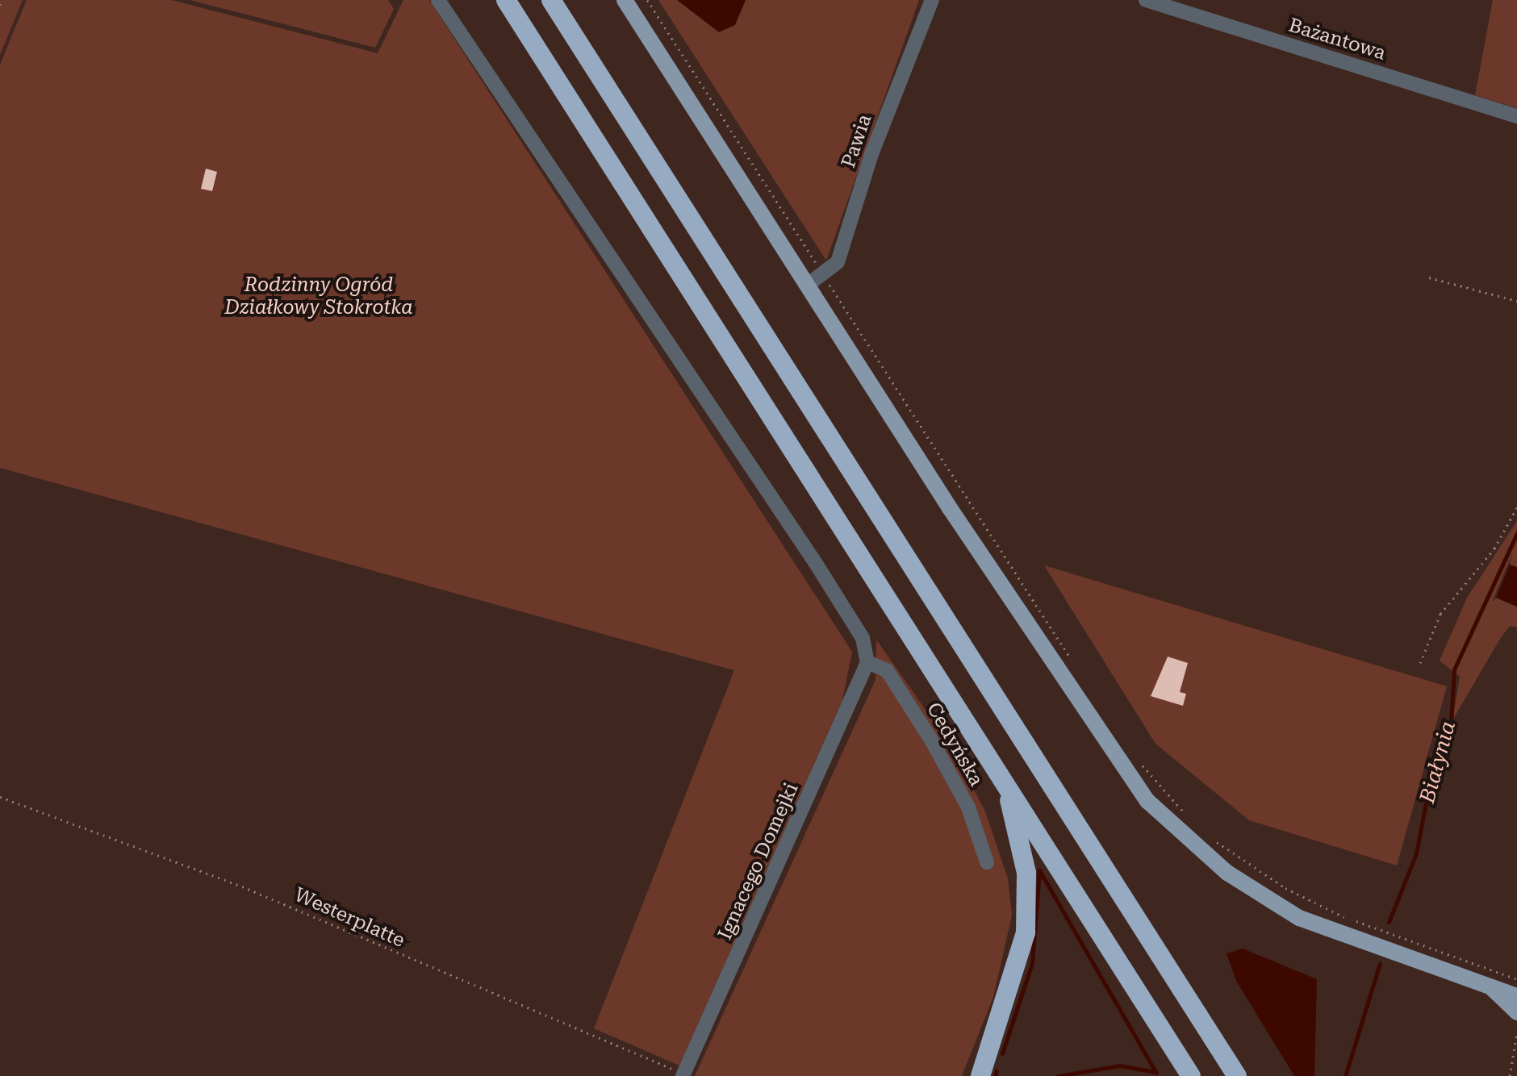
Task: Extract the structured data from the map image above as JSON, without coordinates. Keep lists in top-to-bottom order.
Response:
{
  "streets": {
    "street": [
      "Bażantowa",
      "Pawia",
      "Cedyńska",
      "Ignacego Domejki"
    ],
    "path": ["Westerplatte"]
  },
  "crossings": [
    ["Cedyńska", "Ignacego Domejki"],
    ["Ignacego Domejki", "Westerplatte"]
  ],
  "water": ["Białynia"],
  "parks": ["Rodzinny Ogród Działkowy Stokrotka"]
}
